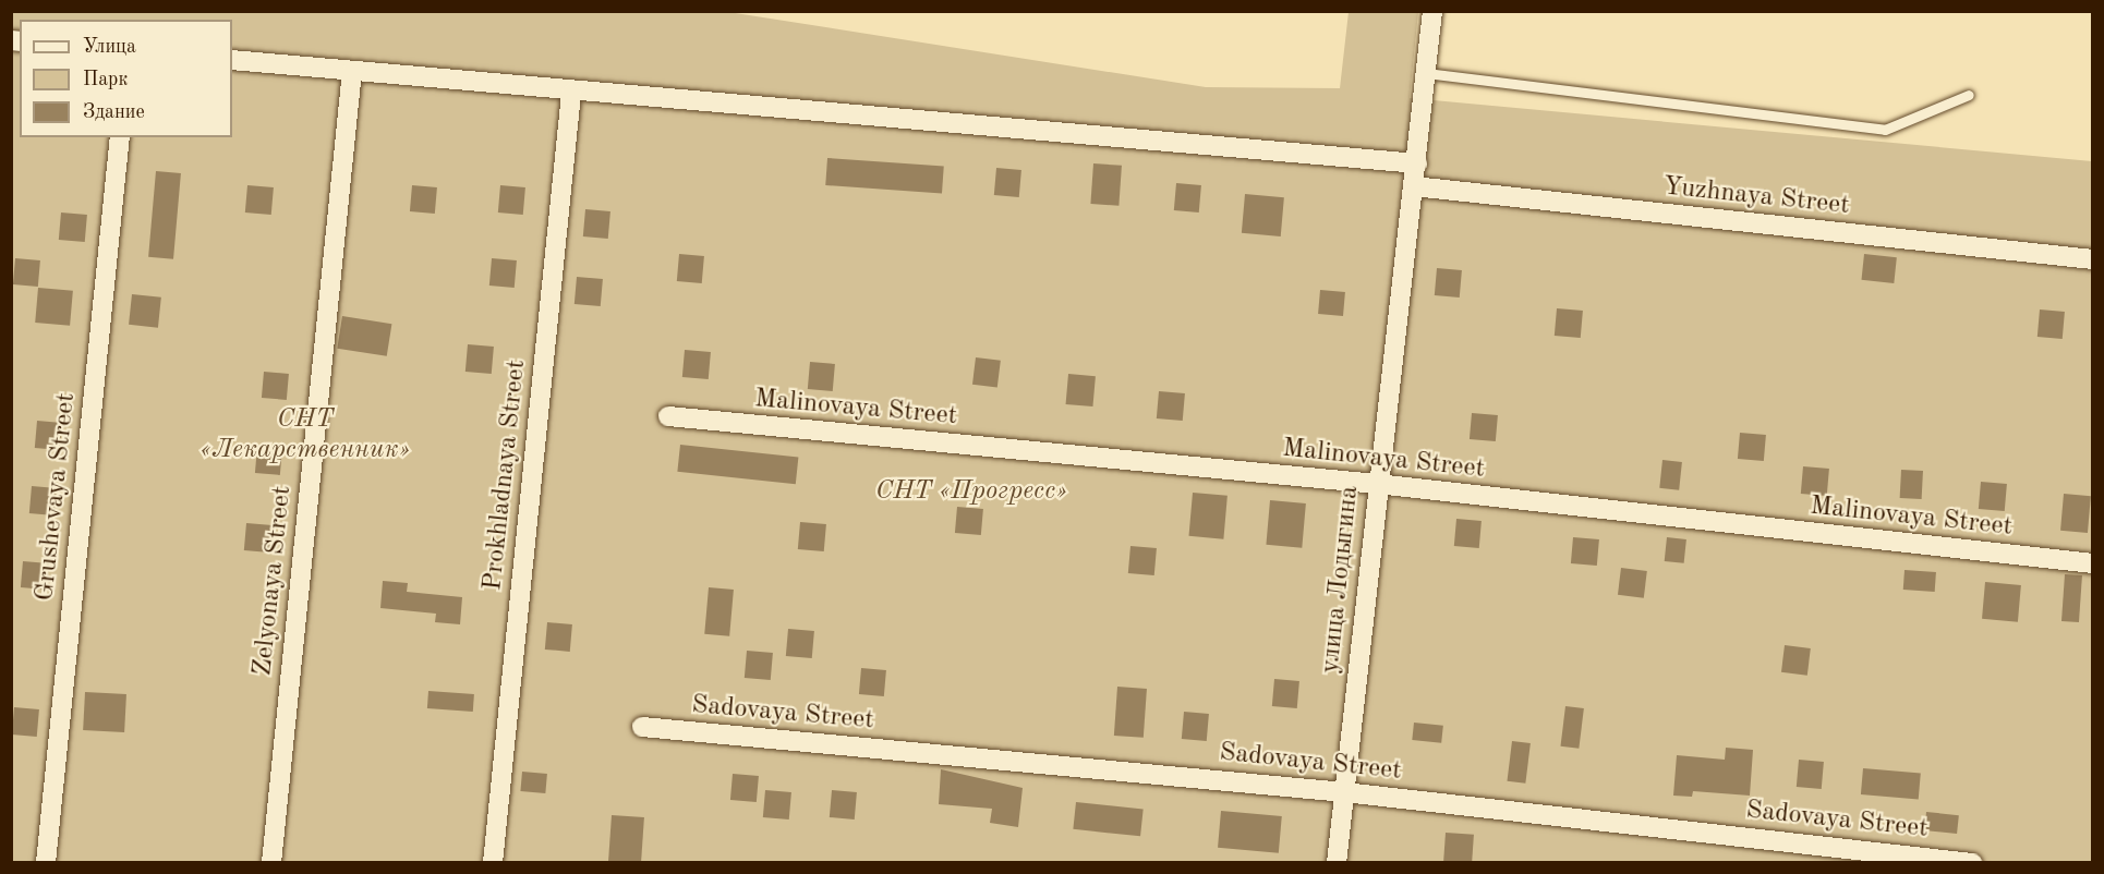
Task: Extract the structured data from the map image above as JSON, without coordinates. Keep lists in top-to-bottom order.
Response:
{
  "streets": {
    "street": [
      "Yuzhnaya Street",
      "Malinovaya Street",
      "Prokhladnaya Street",
      "Grushevaya Street",
      "улица Лодыгина",
      "Zelyonaya Street",
      "Sadovaya Street"
    ]
  },
  "crossings": [
    ["Yuzhnaya Street", "улица Лодыгина"],
    ["Malinovaya Street", "улица Лодыгина"],
    ["улица Лодыгина", "Sadovaya Street"]
  ],
  "parks": ["СНТ «Лекарственник»", "СНТ «Прогресс»"],
  "legend": ["Улица", "Парк", "Здание"]
}
